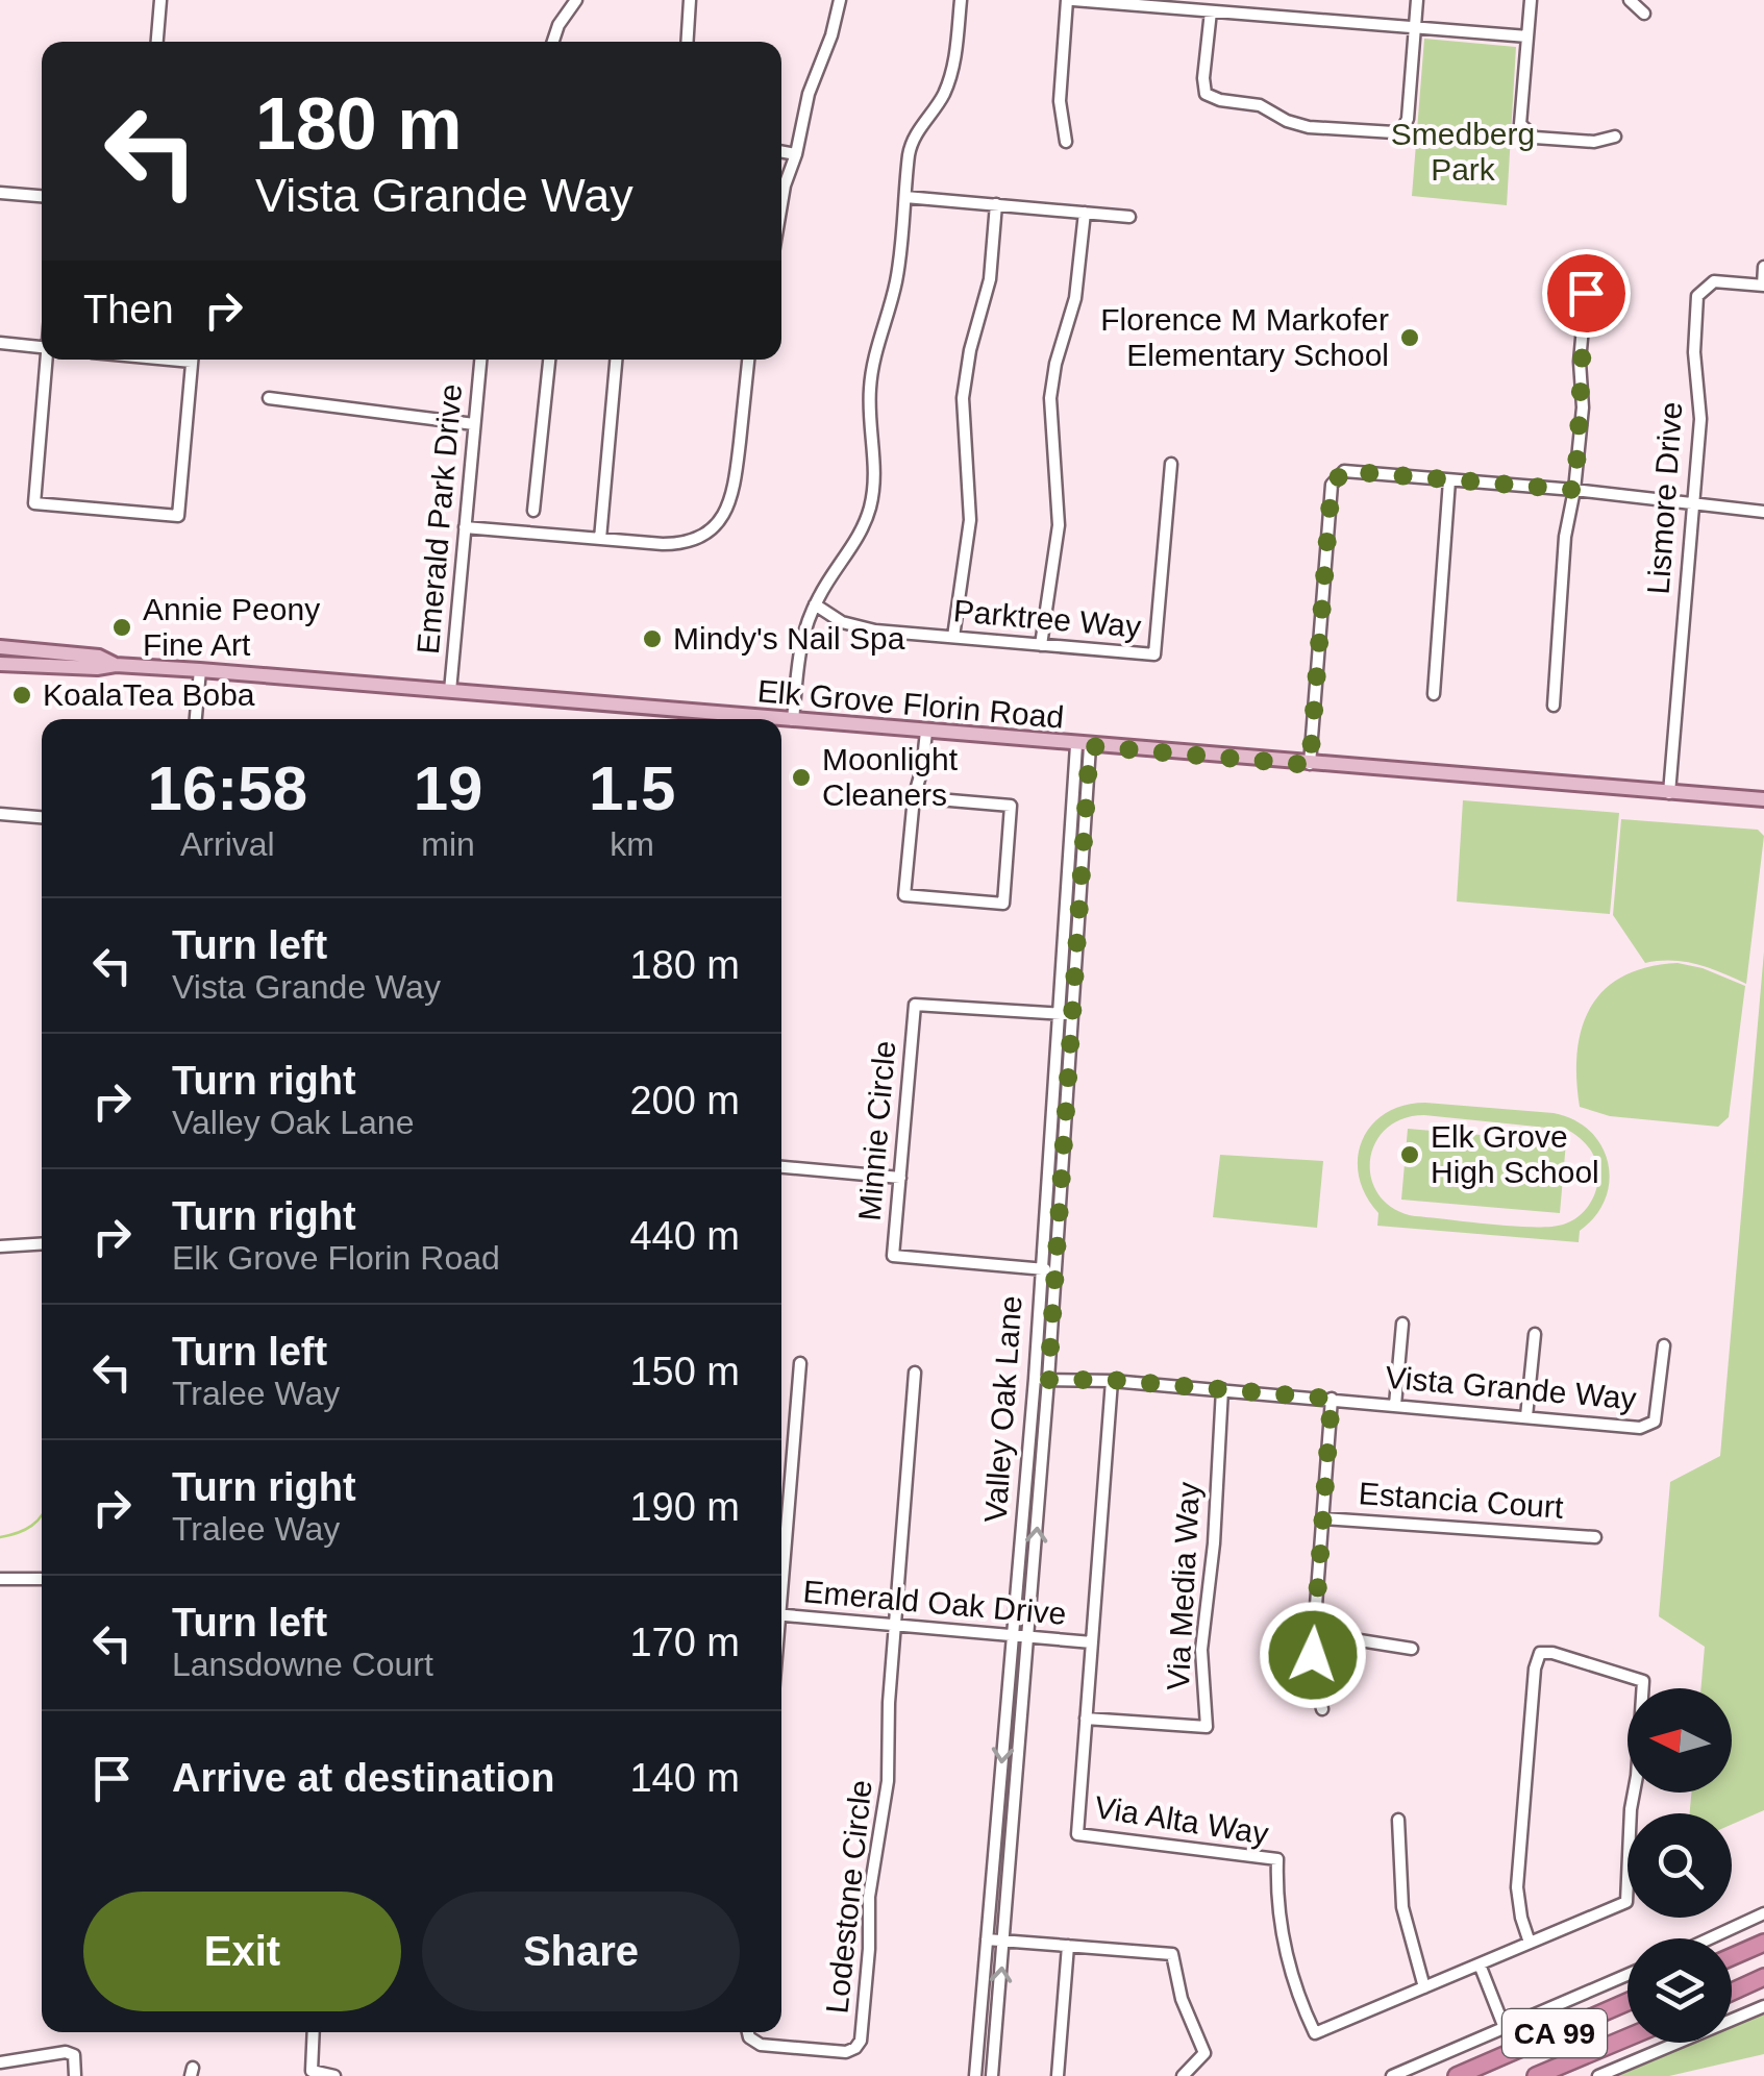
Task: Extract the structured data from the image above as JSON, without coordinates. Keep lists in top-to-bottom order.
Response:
{
  "streets": {
    "highway": ["CA 99"],
    "main road": ["Elk Grove Florin Road"],
    "street": [
      "Lismore Drive",
      "Emerald Park Drive",
      "Parktree Way",
      "Minnie Circle",
      "Vista Grande Way",
      "Valley Oak Lane",
      "Estancia Court",
      "Via Media Way",
      "Emerald Oak Drive",
      "Via Alta Way",
      "Lodestone Circle"
    ]
  },
  "crossings": [
    ["Lismore Drive", "Elk Grove Florin Road"],
    ["Emerald Park Drive", "Elk Grove Florin Road"],
    ["Elk Grove Florin Road", "Valley Oak Lane"],
    ["Minnie Circle", "Valley Oak Lane"],
    ["Vista Grande Way", "Valley Oak Lane"],
    ["Vista Grande Way", "Via Media Way"],
    ["Vista Grande Way", "Via Alta Way"],
    ["Valley Oak Lane", "Emerald Oak Drive"],
    ["Via Media Way", "Via Alta Way"],
    ["Emerald Oak Drive", "Via Alta Way"],
    ["Emerald Oak Drive", "Lodestone Circle"]
  ],
  "parks": ["Smedberg Park"],
  "places": [
    "Florence M Markofer Elementary School",
    "Annie Peony Fine Art",
    "Mindy's Nail Spa",
    "KoalaTea Boba",
    "Moonlight Cleaners",
    "Elk Grove High School"
  ],
  "north": "left",
  "page": {
    "turn": ["180 m", "Vista Grande Way"],
    "then": "Then",
    "eta": [
      "16:58",
      "Arrival",
      "19",
      "min",
      "1.5",
      "km"
    ],
    "list": [
      {
        "name": "Turn left",
        "note": "Vista Grande Way",
        "value": "180 m"
      },
      {
        "name": "Turn right",
        "note": "Valley Oak Lane",
        "value": "200 m"
      },
      {
        "name": "Turn right",
        "note": "Elk Grove Florin Road",
        "value": "440 m"
      },
      {
        "name": "Turn left",
        "note": "Tralee Way",
        "value": "150 m"
      },
      {
        "name": "Turn right",
        "note": "Tralee Way",
        "value": "190 m"
      },
      {
        "name": "Turn left",
        "note": "Lansdowne Court",
        "value": "170 m"
      },
      {
        "name": "Arrive at destination",
        "value": "140 m"
      }
    ],
    "buttons": ["Exit", "Share"]
  }
}
